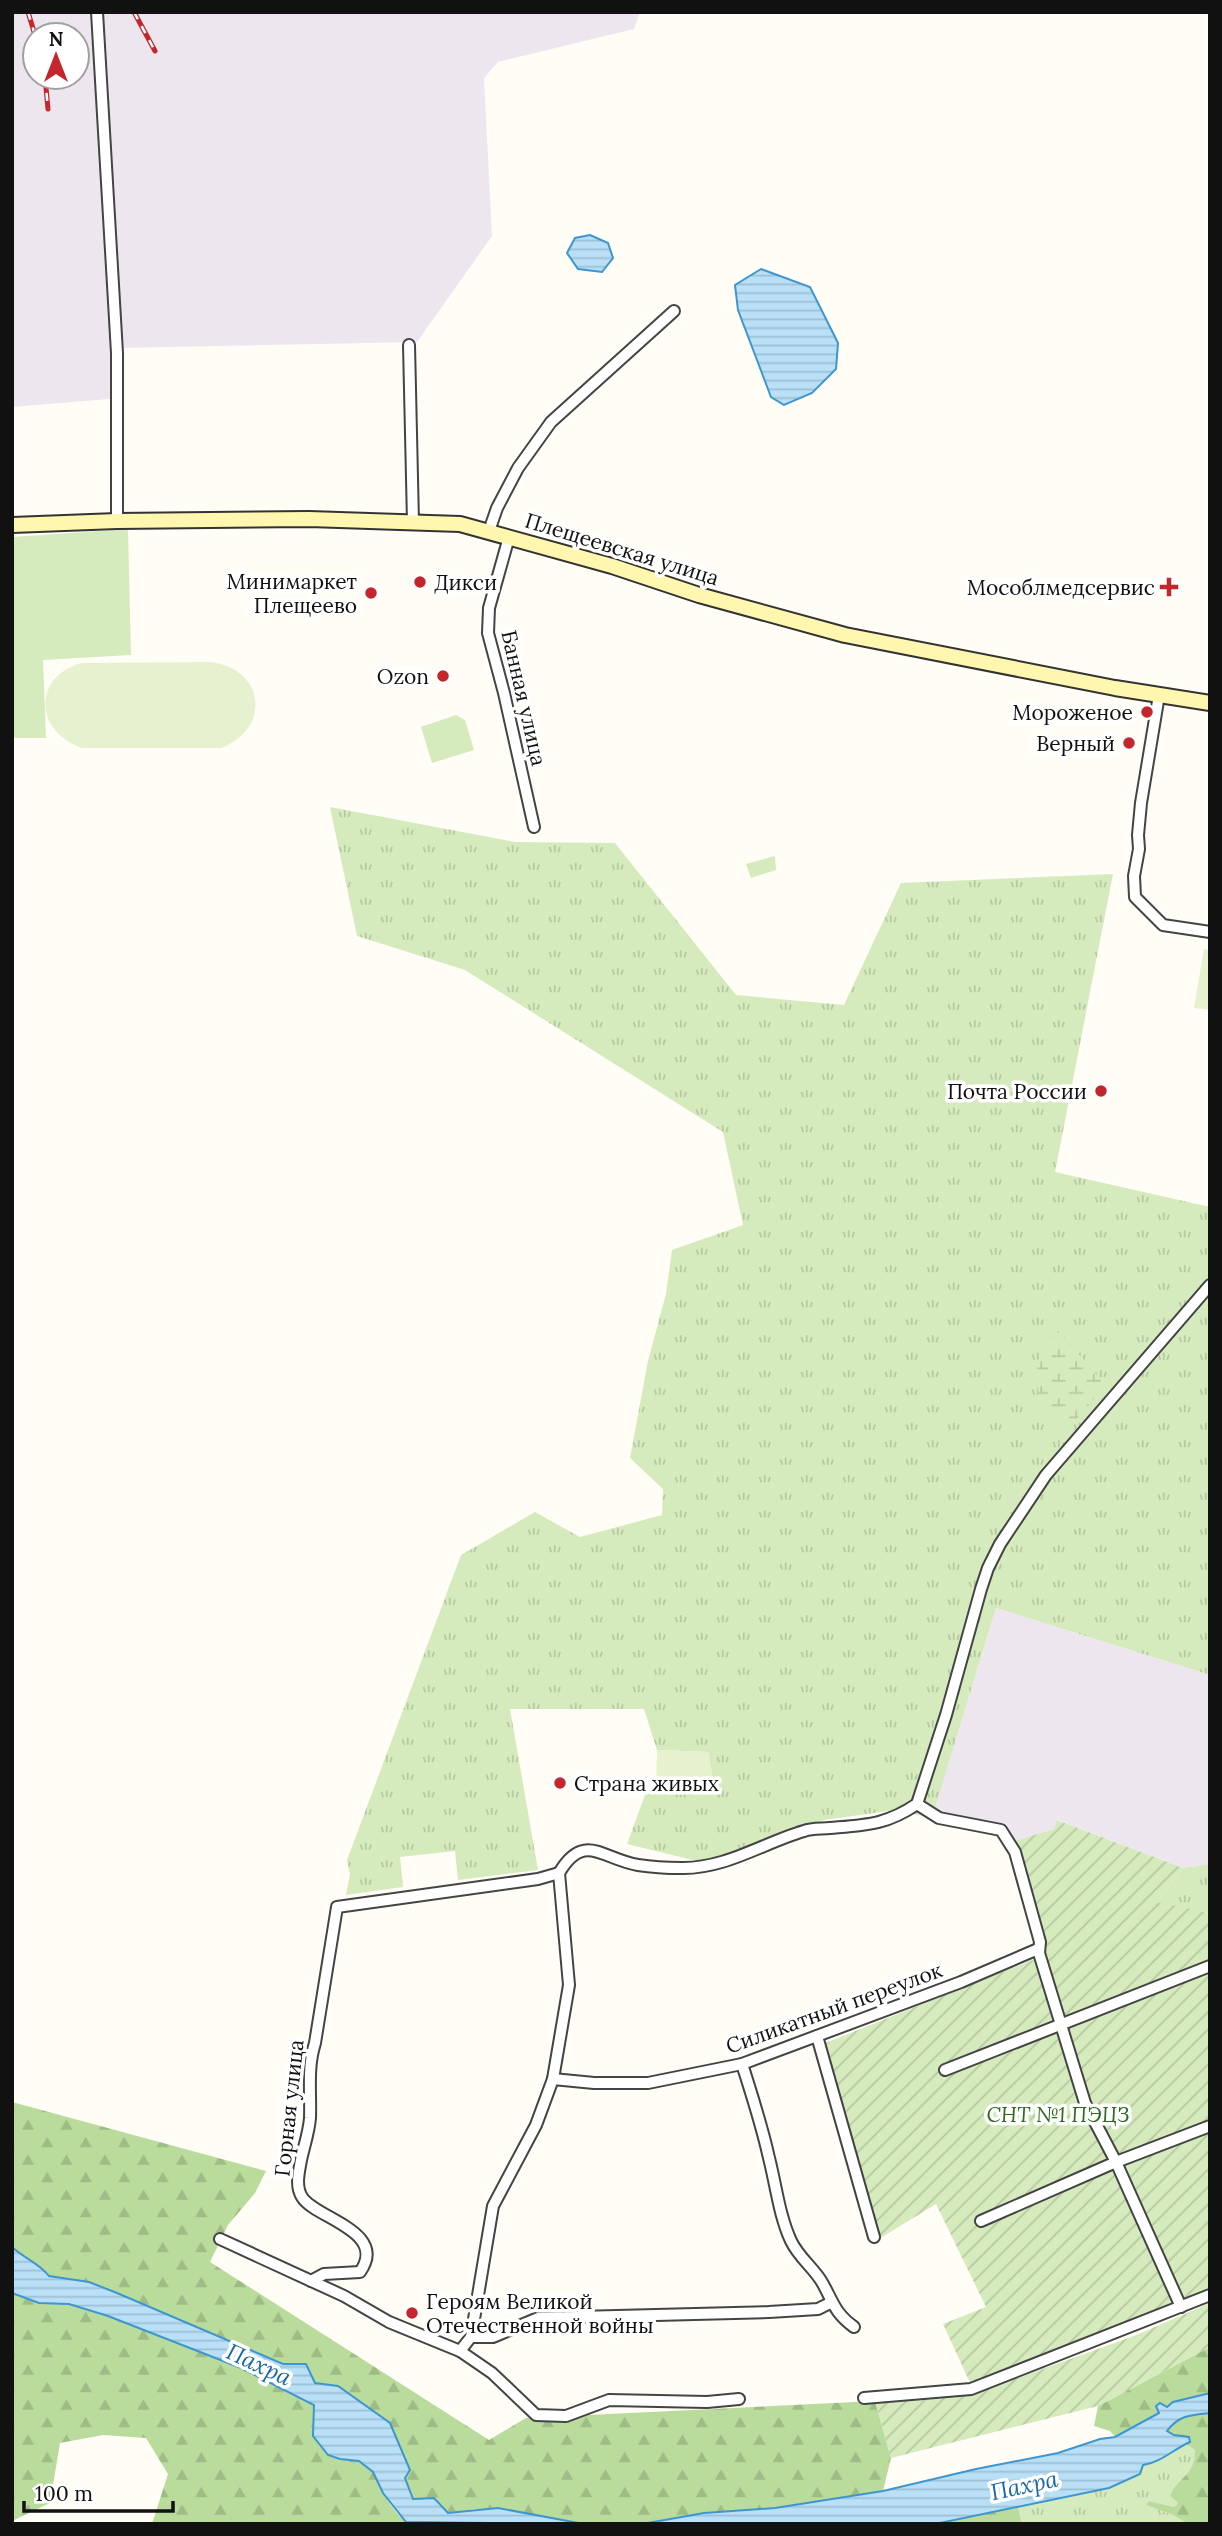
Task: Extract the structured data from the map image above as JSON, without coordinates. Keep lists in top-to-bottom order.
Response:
{
  "streets": {
    "street": [
      "Плещеевская улица",
      "Банная улица",
      "Силикатный переулок",
      "Горная улица"
    ]
  },
  "crossings": [
    ["Плещеевская улица", "Банная улица"]
  ],
  "water": ["Пахра"],
  "parks": ["СНТ №1 ПЭЦЗ"],
  "places": {
    "other": [
      "Дикси",
      "Минимаркет Плещеево",
      "Ozon",
      "Мороженое",
      "Верный",
      "Почта России",
      "Страна живых",
      "Героям Великой Отечественной войны"
    ],
    "health": ["Мособлмедсервис"]
  },
  "scale_bar": "100 m",
  "north": "top"
}
